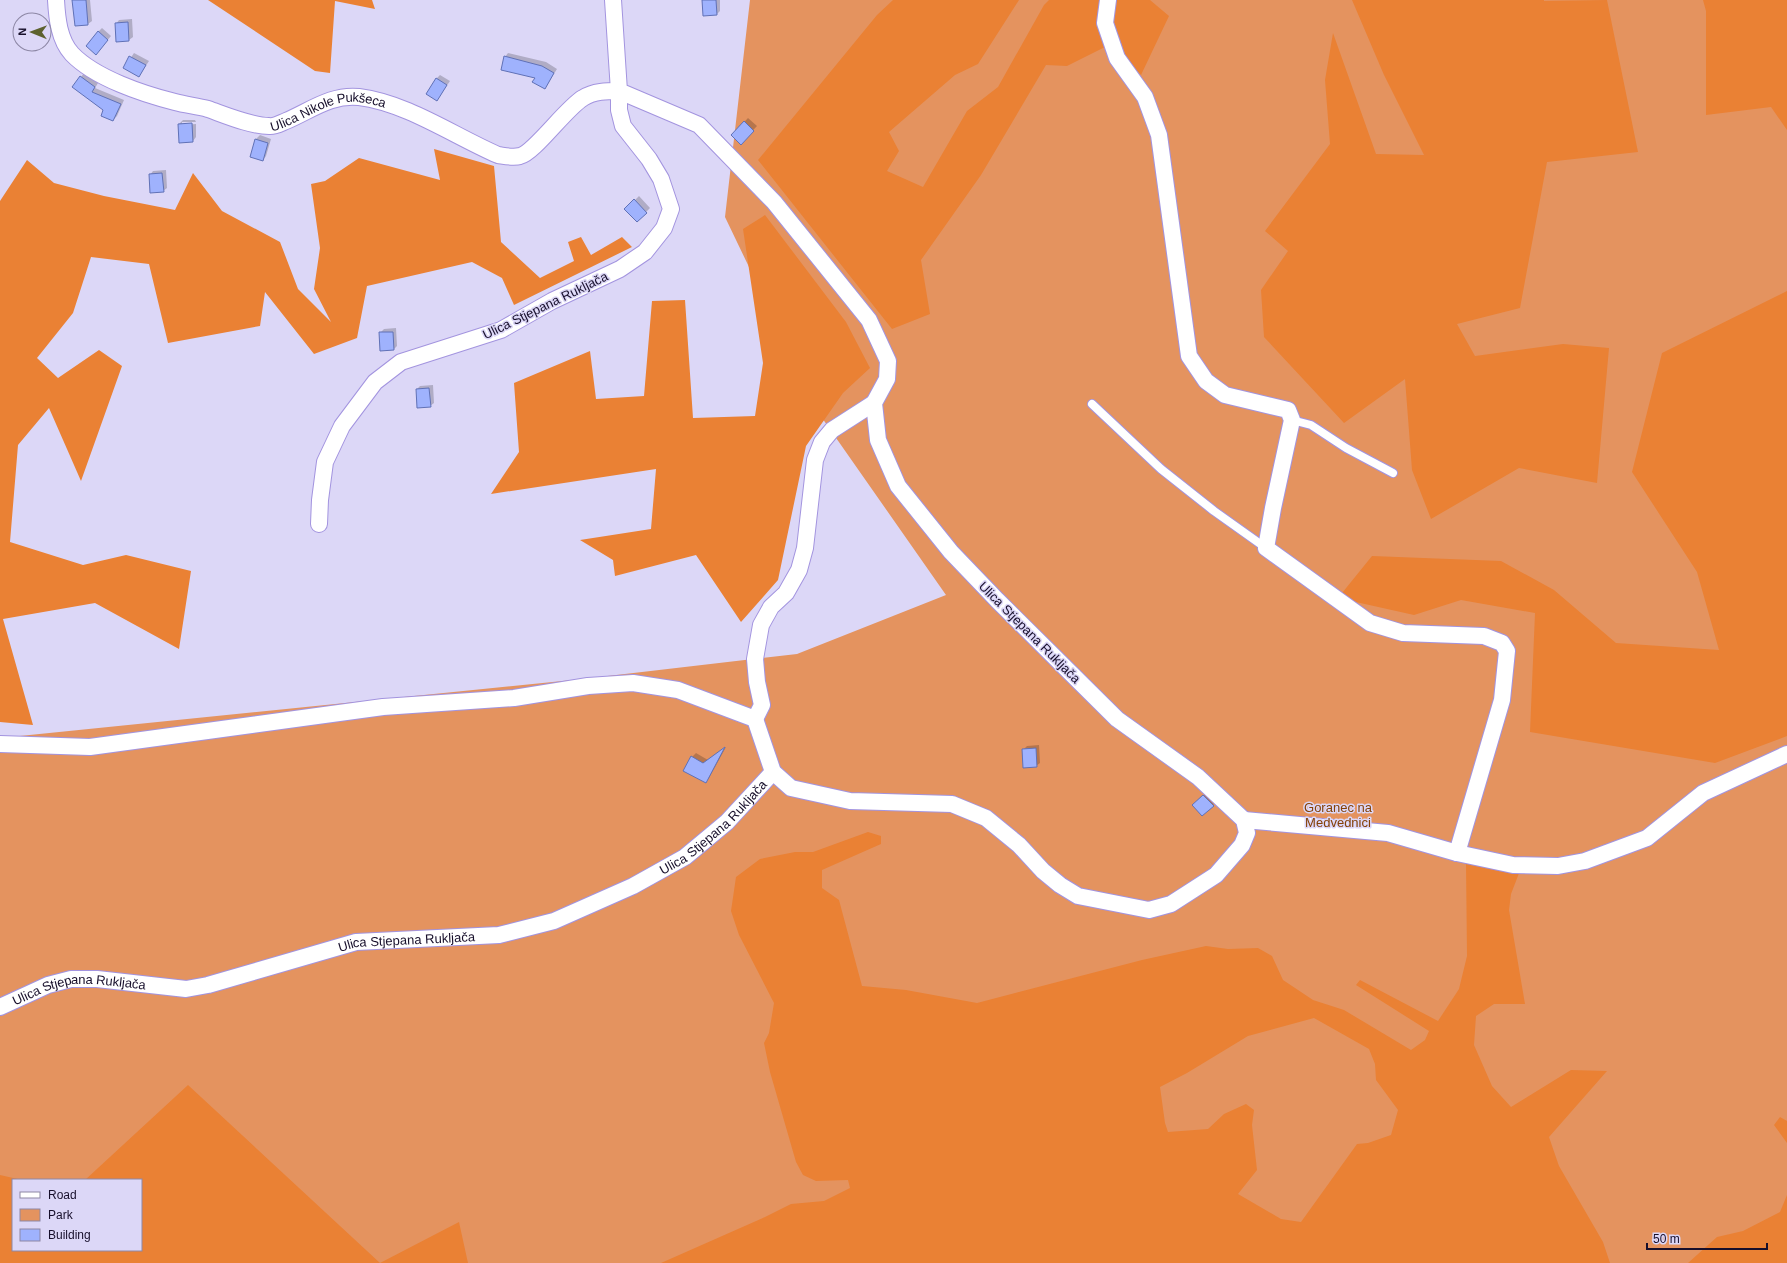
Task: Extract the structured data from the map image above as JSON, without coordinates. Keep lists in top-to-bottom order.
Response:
{
  "streets": {
    "street": ["Ulica Nikole Pukšeca", "Ulica Stjepana Rukljača"]
  },
  "crossings": [
    ["Ulica Nikole Pukšeca", "Ulica Stjepana Rukljača"]
  ],
  "parks": ["Goranec na Medvednici"],
  "legend": ["Road", "Park", "Building"],
  "scale_bar": "50 m",
  "north": "left"
}
